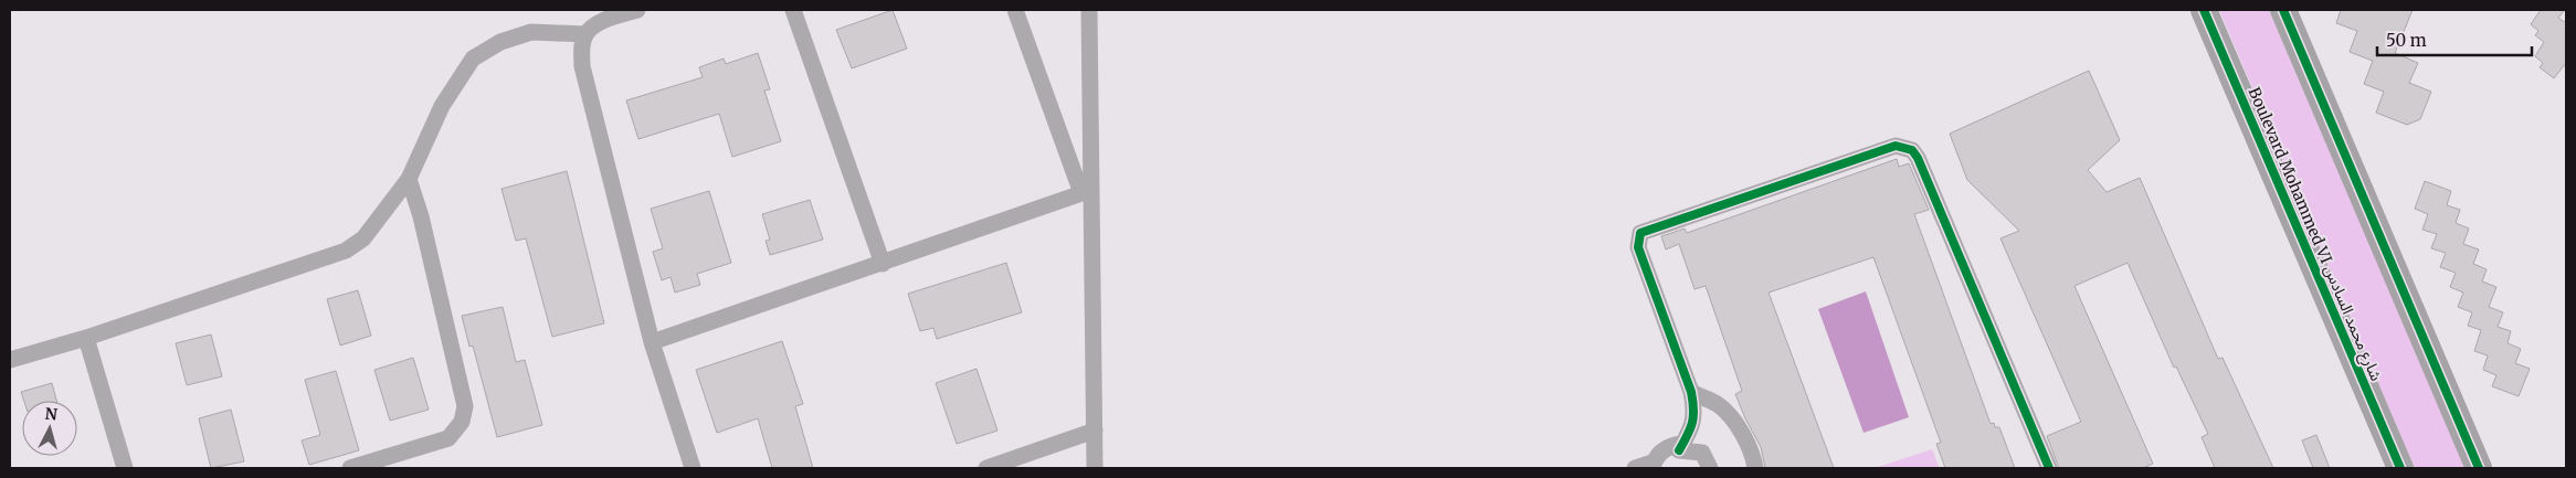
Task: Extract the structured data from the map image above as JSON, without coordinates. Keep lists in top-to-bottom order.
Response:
{
  "streets": {
    "main road": ["Boulevard Mohammed VI شارع محمد السادس"]
  },
  "scale_bar": "50 m",
  "north": "top"
}
